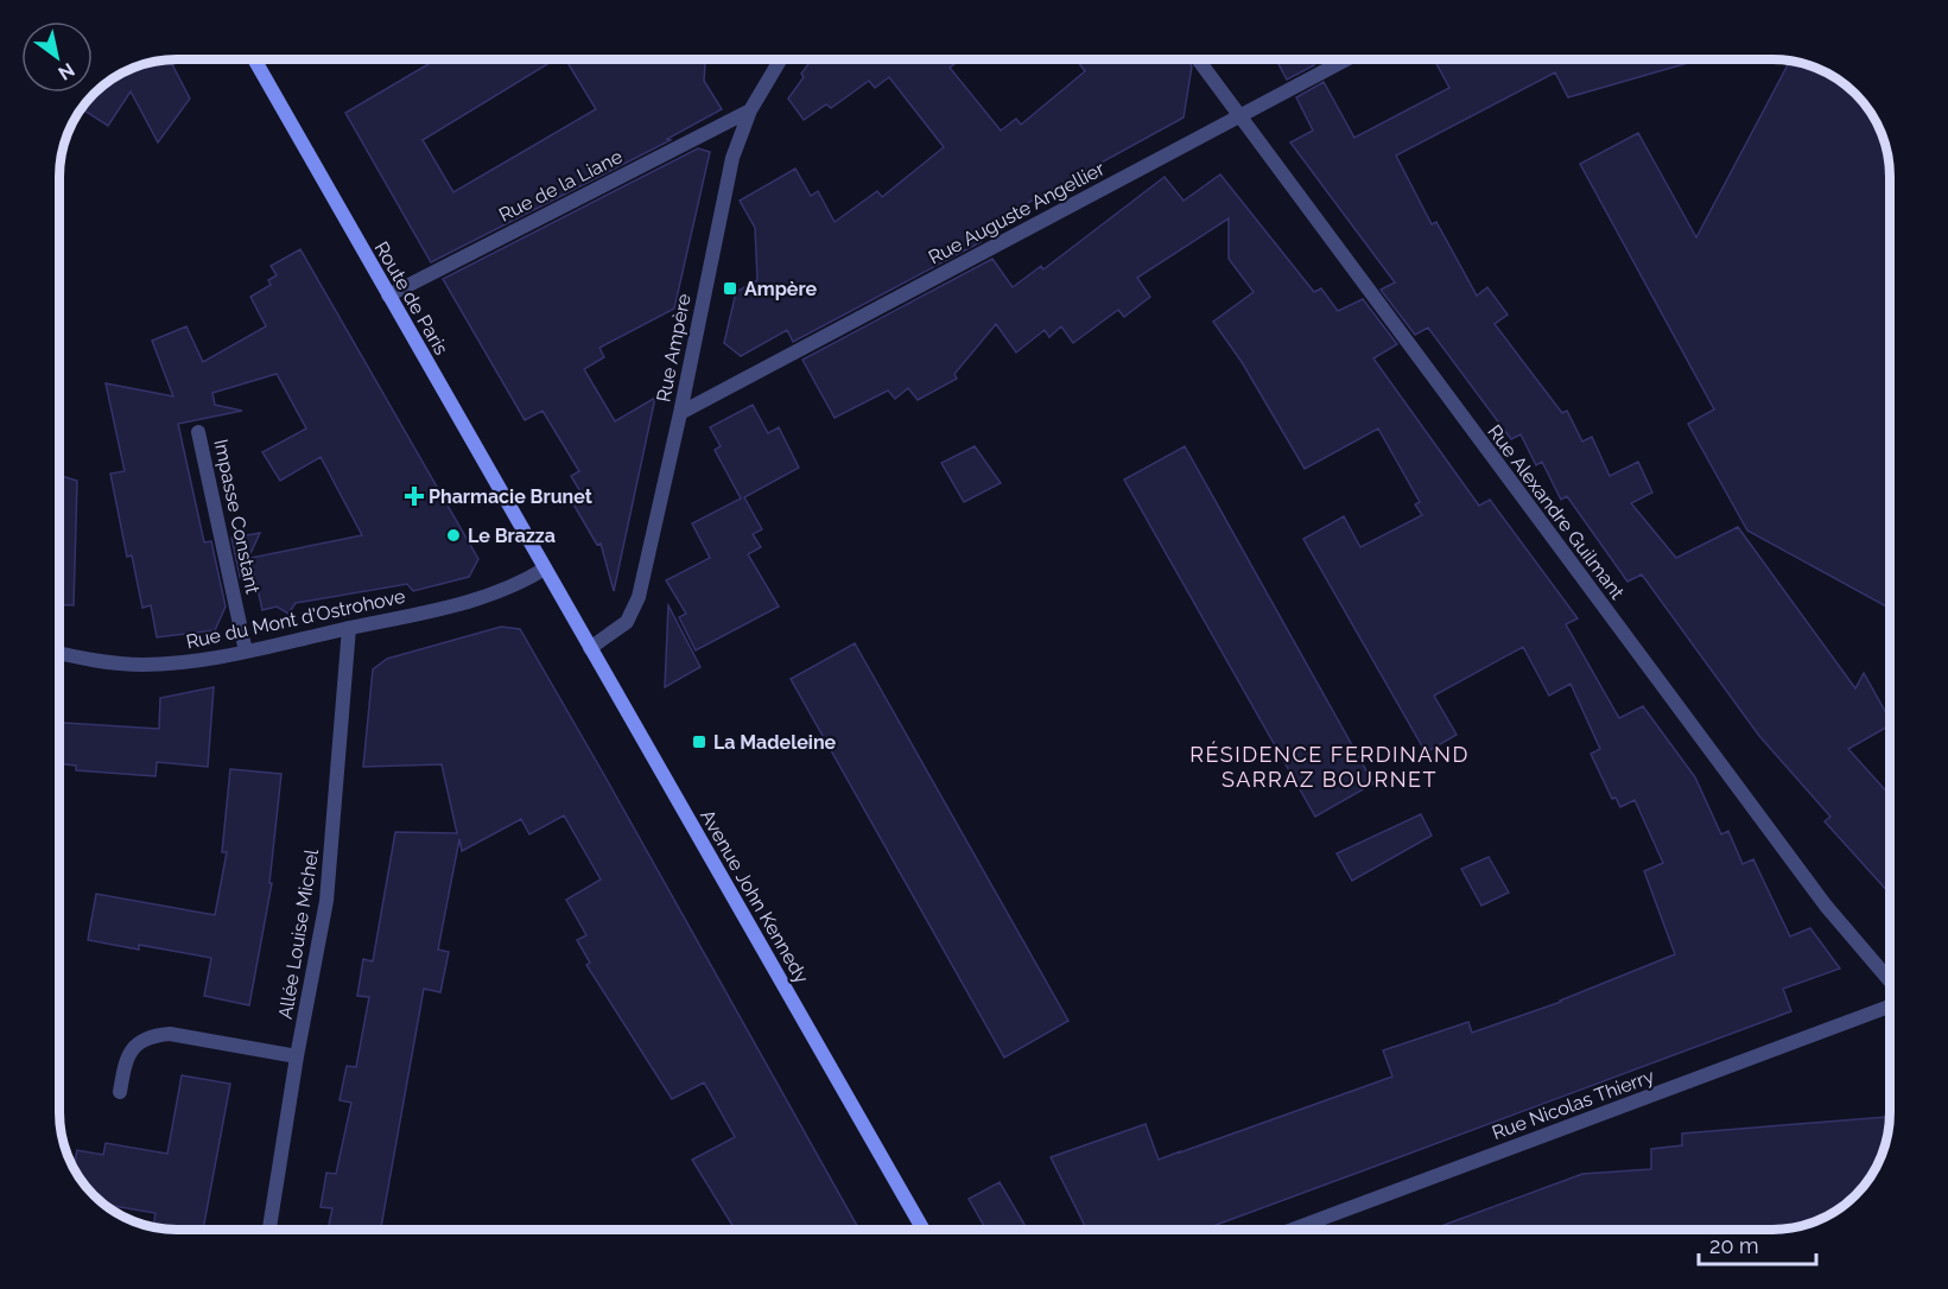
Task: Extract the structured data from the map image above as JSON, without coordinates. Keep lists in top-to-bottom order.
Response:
{
  "streets": {
    "main road": ["Route de Paris", "Avenue John Kennedy"],
    "street": [
      "Rue de la Liane",
      "Rue Auguste Angellier",
      "Rue Ampère",
      "Rue Alexandre Guilmant",
      "Impasse Constant",
      "Rue du Mont d'Ostrohove",
      "Allée Louise Michel",
      "Rue Nicolas Thierry"
    ]
  },
  "crossings": [
    ["Rue de la Liane", "Route de Paris"],
    ["Rue de la Liane", "Rue Ampère"],
    ["Rue Auguste Angellier", "Rue Ampère"],
    ["Rue Auguste Angellier", "Rue Alexandre Guilmant"],
    ["Route de Paris", "Rue du Mont d'Ostrohove"],
    ["Route de Paris", "Avenue John Kennedy"],
    ["Rue Ampère", "Avenue John Kennedy"],
    ["Impasse Constant", "Rue du Mont d'Ostrohove"],
    ["Rue du Mont d'Ostrohove", "Avenue John Kennedy"],
    ["Rue du Mont d'Ostrohove", "Allée Louise Michel"]
  ],
  "districts": ["RÉSIDENCE FERDINAND SARRAZ BOURNET"],
  "places": {
    "transit": ["Ampère", "La Madeleine"],
    "health": ["Pharmacie Brunet"],
    "other": ["Le Brazza"]
  },
  "scale_bar": "20 m",
  "north": "bottom right"
}
